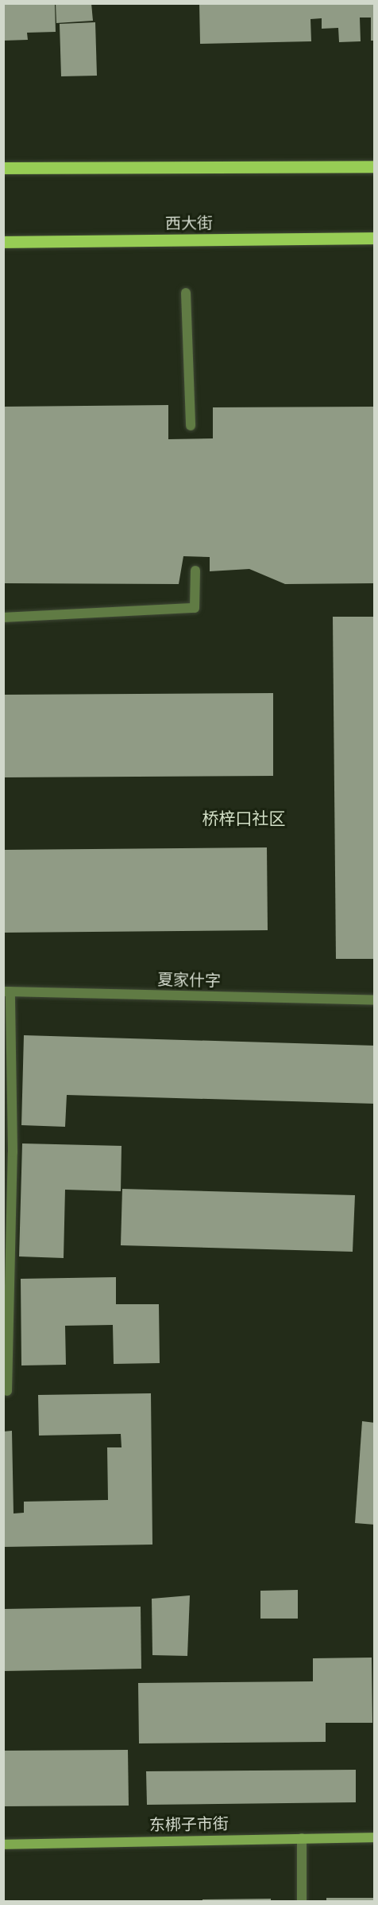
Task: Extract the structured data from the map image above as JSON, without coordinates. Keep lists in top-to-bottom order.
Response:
{
  "streets": {
    "main road": ["西大街"],
    "street": ["夏家什字", "东梆子市街"]
  },
  "districts": ["桥梓口社区"]
}
